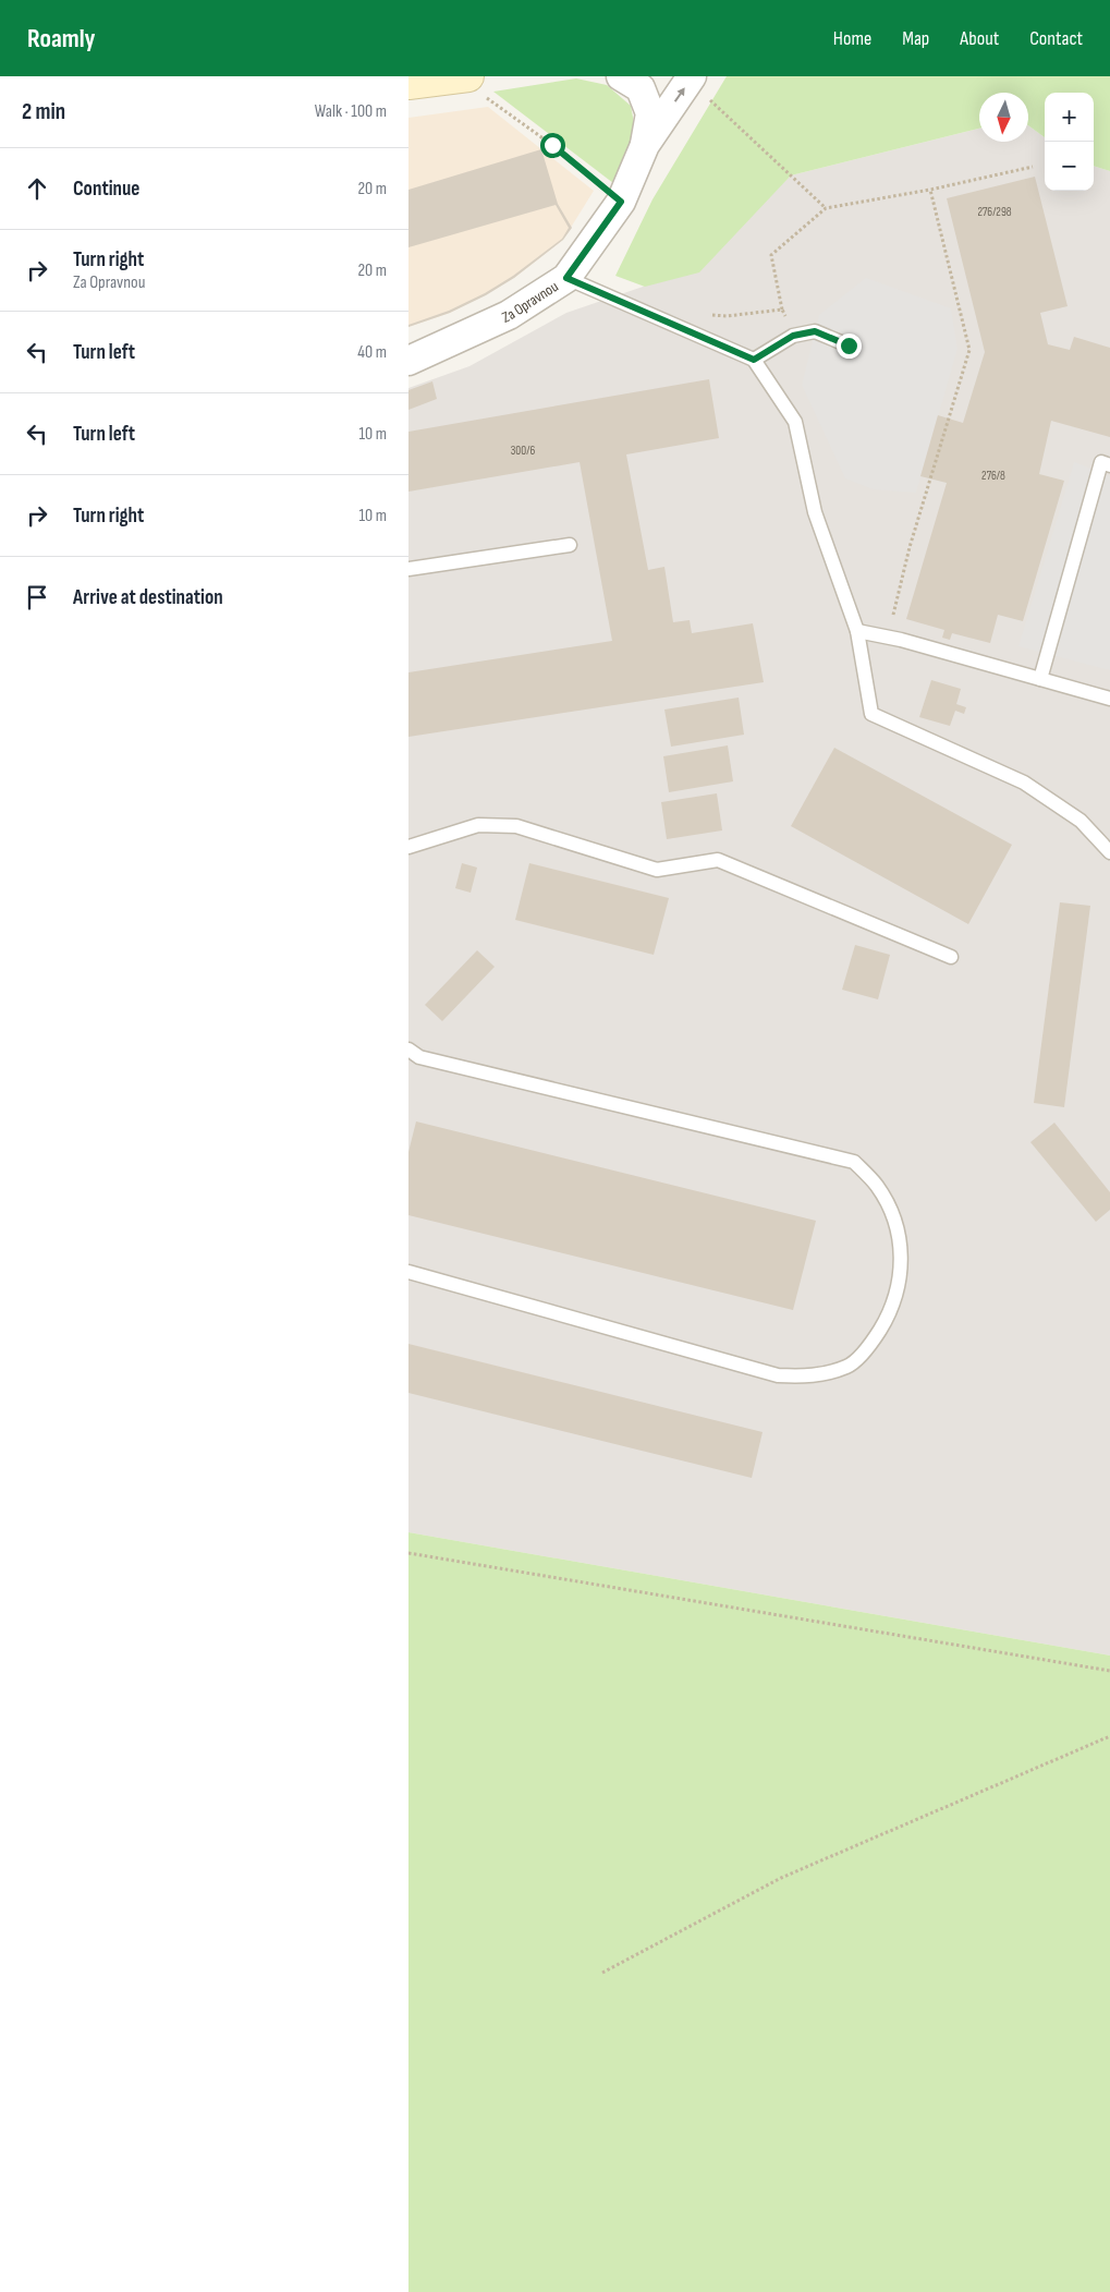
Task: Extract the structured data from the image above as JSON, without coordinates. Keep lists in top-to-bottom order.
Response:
{
  "streets": {
    "street": ["Za Opravnou"]
  },
  "house_numbers": ["276/298", "300/6", "276/8"],
  "north": "bottom",
  "page": {
    "header": "Roamly",
    "nav": [
      "Home",
      "Map",
      "About",
      "Contact"
    ],
    "heading": ["2 min", "Walk · 100 m"],
    "map_buttons": ["+", "−"],
    "list": [
      ["Continue", "20 m"],
      ["Turn right", "Za Opravnou", "20 m"],
      ["Turn left", "40 m"],
      ["Turn left", "10 m"],
      ["Turn right", "10 m"],
      "Arrive at destination"
    ]
  }
}
